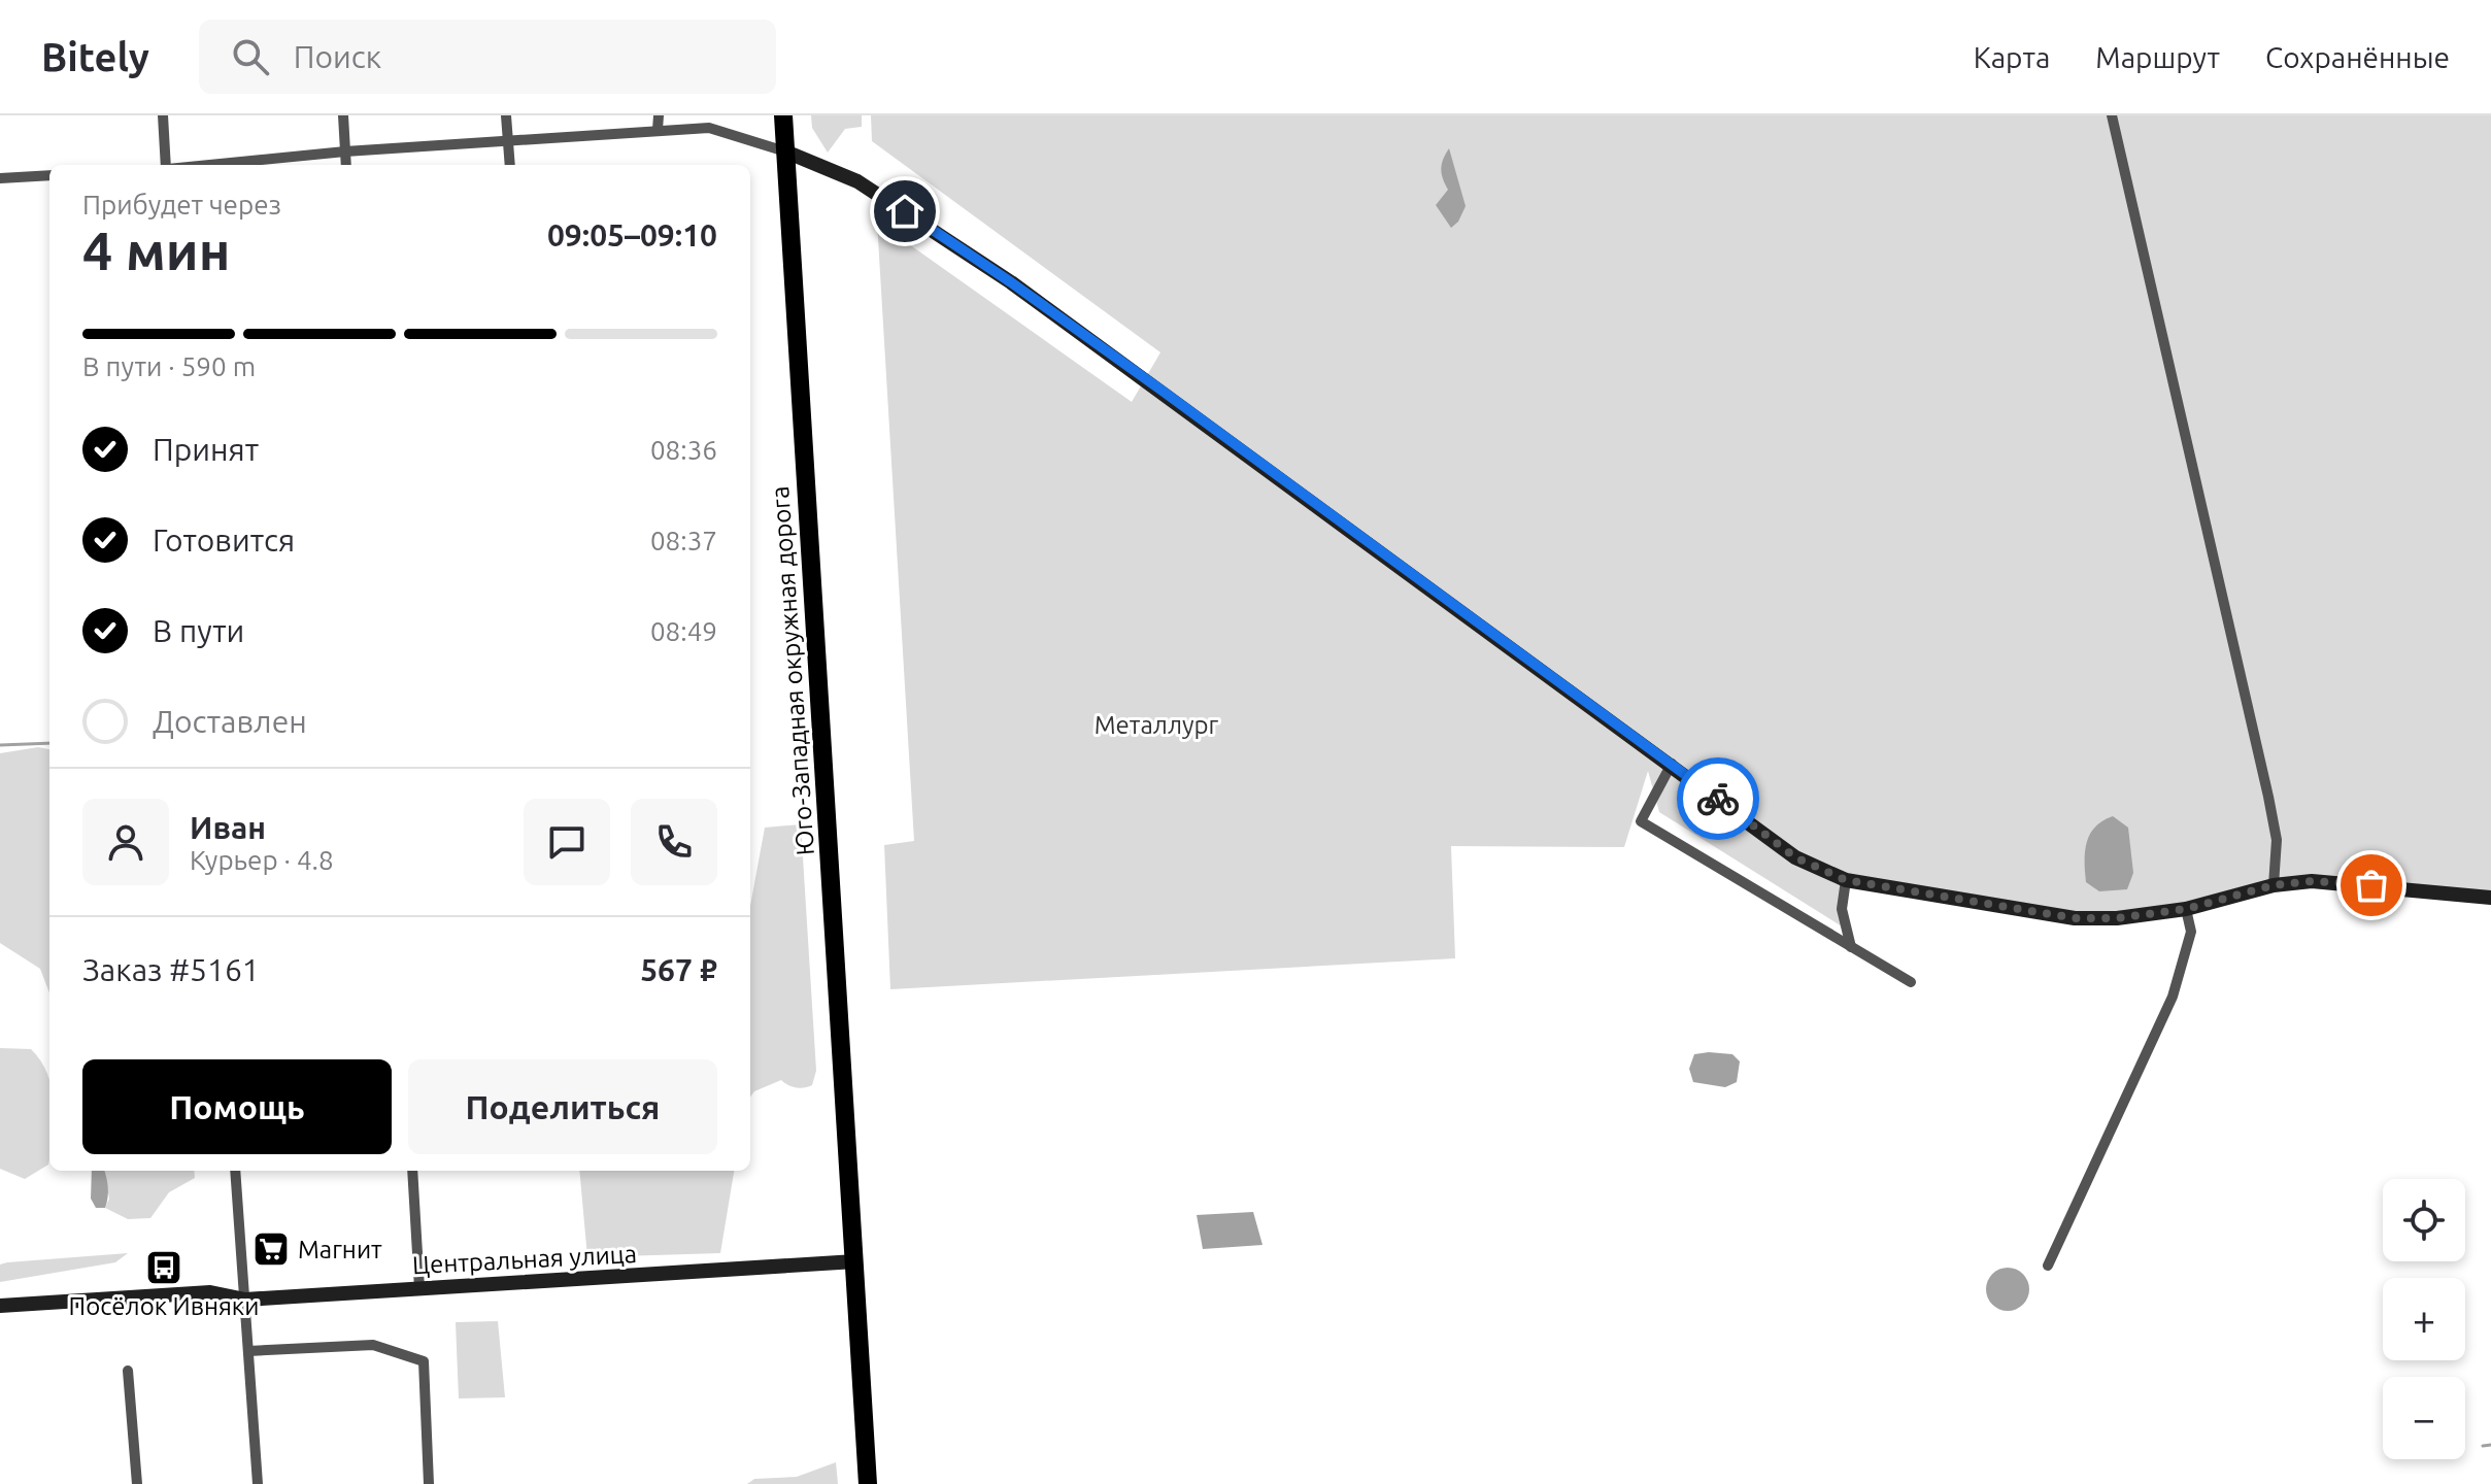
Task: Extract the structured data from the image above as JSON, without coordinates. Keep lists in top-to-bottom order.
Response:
{
  "streets": {
    "highway": ["Юго-Западная окружная дорога"],
    "street": ["Центральная улица"]
  },
  "crossings": [
    ["Юго-Западная окружная дорога", "Центральная улица"]
  ],
  "parks": ["Металлург"],
  "places": {
    "supermarket": ["Магнит"],
    "bus stop": ["Посёлок Ивняки"]
  },
  "page": {
    "header": "Bitely",
    "search": "Поиск",
    "nav": ["Карта", "Маршрут", "Сохранённые"],
    "heading": ["4 мин", "Прибудет через", "09:05–09:10"],
    "panel": [
      "Иван",
      "Курьер · 4.8",
      "Заказ #5161",
      "567 ₽"
    ],
    "bar": "В пути · 590 m",
    "list": [
      ["Принят", "08:36"],
      ["Готовится", "08:37"],
      ["В пути", "08:49"],
      "Доставлен"
    ],
    "buttons": ["Помощь", "Поделиться"],
    "map_buttons": ["+", "−"]
  }
}
